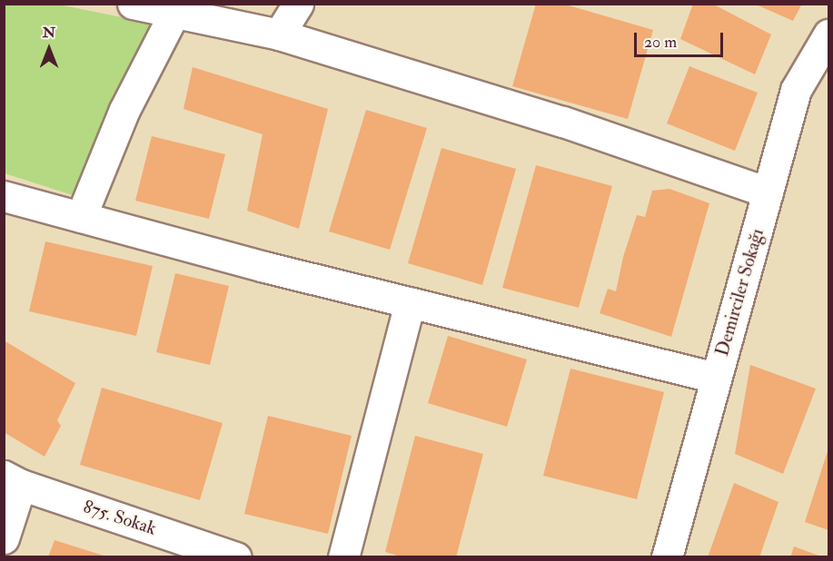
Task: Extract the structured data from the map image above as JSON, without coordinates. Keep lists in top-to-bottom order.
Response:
{
  "streets": {
    "street": ["Demirciler Sokağı", "875. Sokak"]
  },
  "scale_bar": "20 m",
  "north": "top"
}
